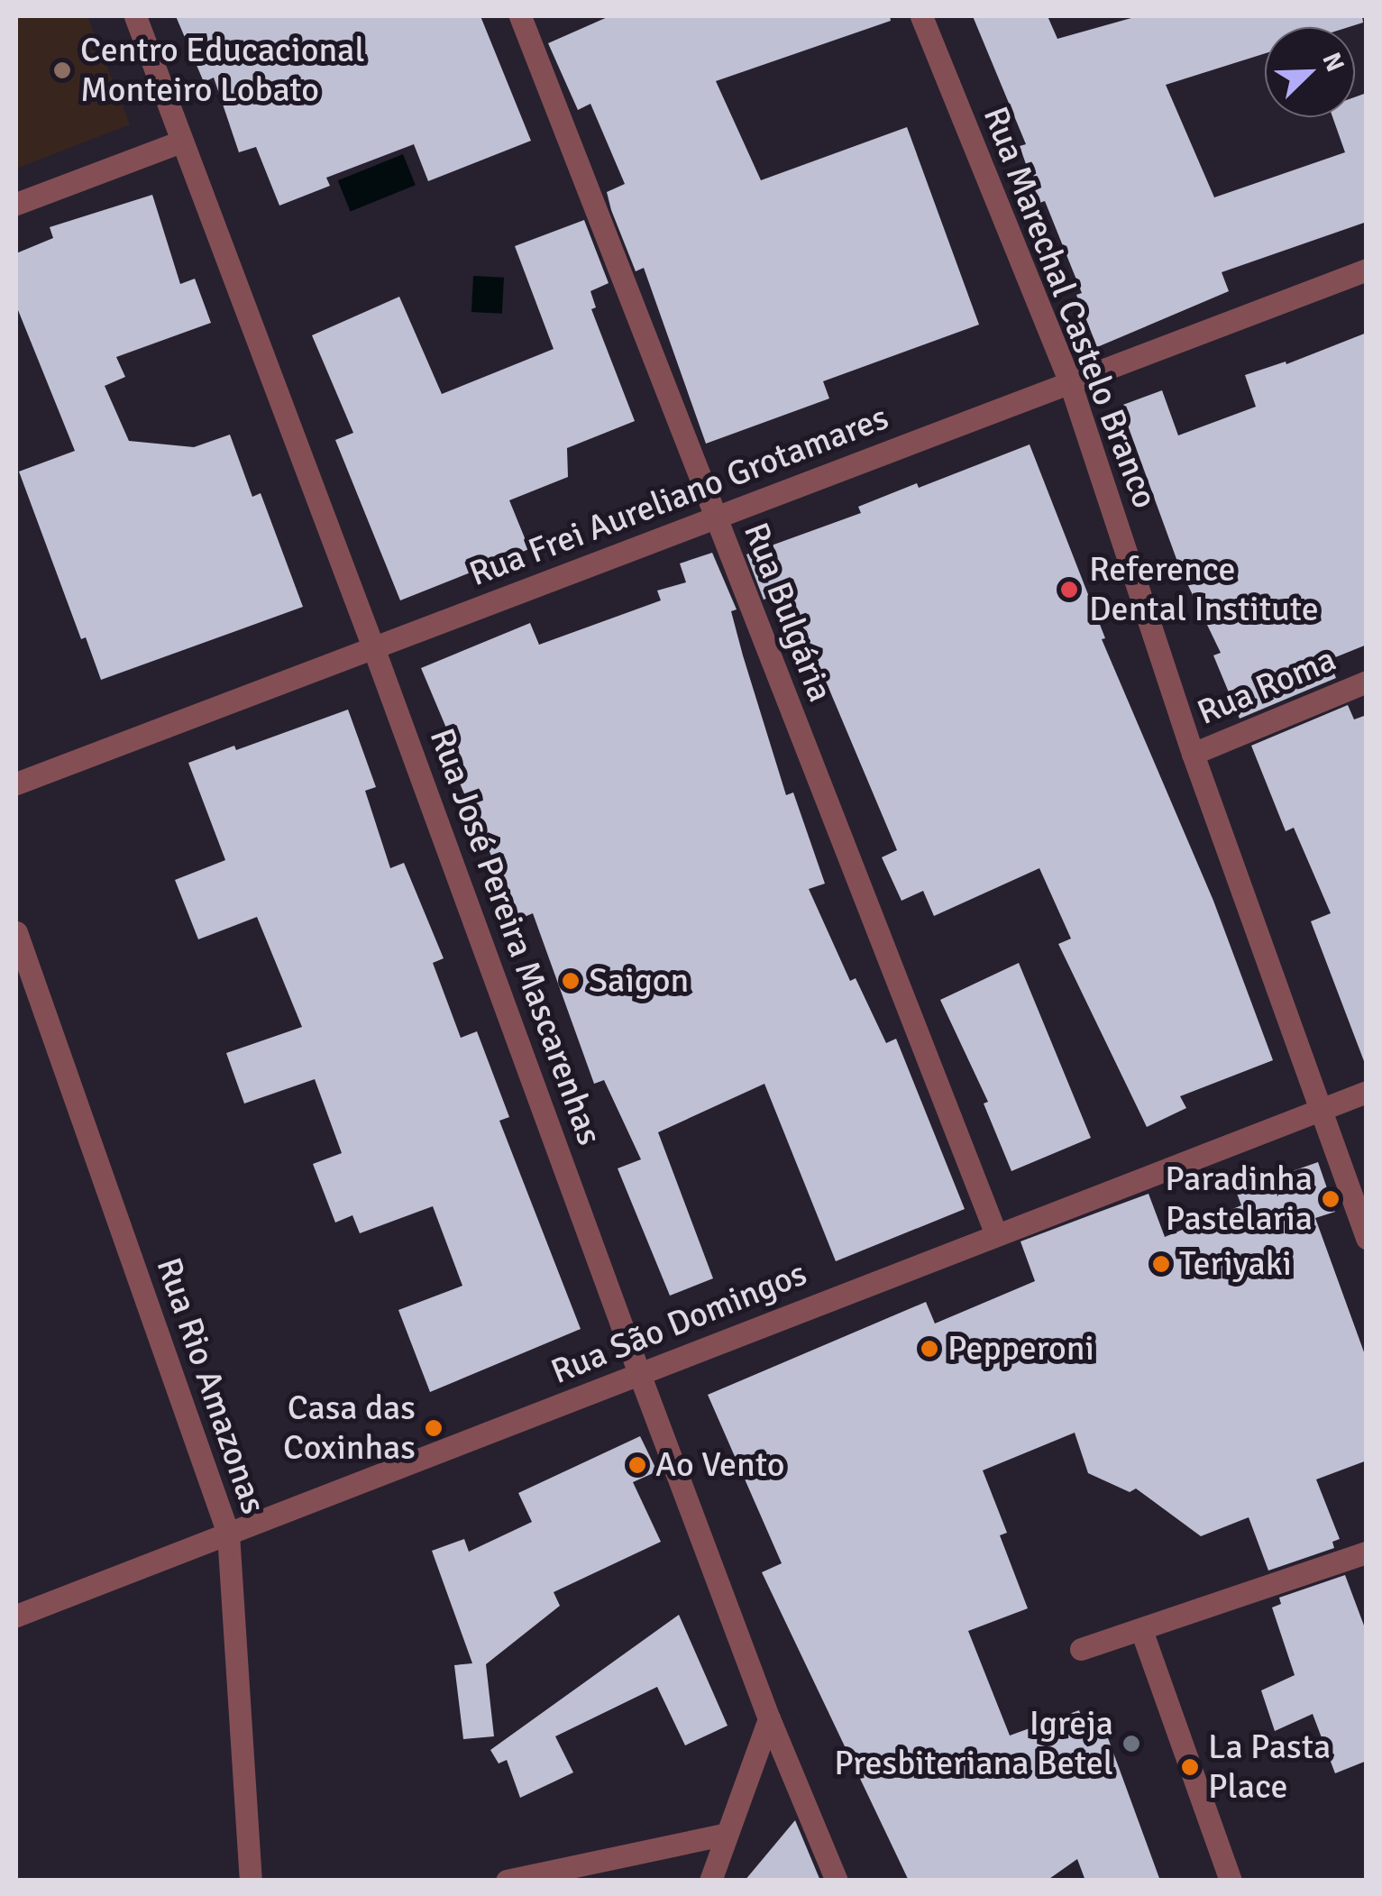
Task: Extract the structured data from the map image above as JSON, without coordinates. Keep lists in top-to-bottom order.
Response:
{
  "streets": {
    "street": [
      "Rua Marechal Castelo Branco",
      "Rua Frei Aureliano Grotamares",
      "Rua Bulgária",
      "Rua Roma",
      "Rua José Pereira Mascarenhas",
      "Rua São Domingos",
      "Rua Rio Amazonas"
    ]
  },
  "crossings": [
    ["Rua Marechal Castelo Branco", "Rua Frei Aureliano Grotamares"],
    ["Rua Marechal Castelo Branco", "Rua Roma"],
    ["Rua Marechal Castelo Branco", "Rua São Domingos"],
    ["Rua Frei Aureliano Grotamares", "Rua Bulgária"],
    ["Rua Frei Aureliano Grotamares", "Rua José Pereira Mascarenhas"],
    ["Rua Bulgária", "Rua São Domingos"],
    ["Rua José Pereira Mascarenhas", "Rua São Domingos"],
    ["Rua São Domingos", "Rua Rio Amazonas"]
  ],
  "places": [
    "Centro Educacional Monteiro Lobato",
    "Reference Dental Institute",
    "Saigon",
    "Paradinha Pastelaria",
    "Teriyaki",
    "Pepperoni",
    "Casa das Coxinhas",
    "Ao Vento",
    "Igreja Presbiteriana Betel",
    "La Pasta Place"
  ],
  "north": "top right"
}
